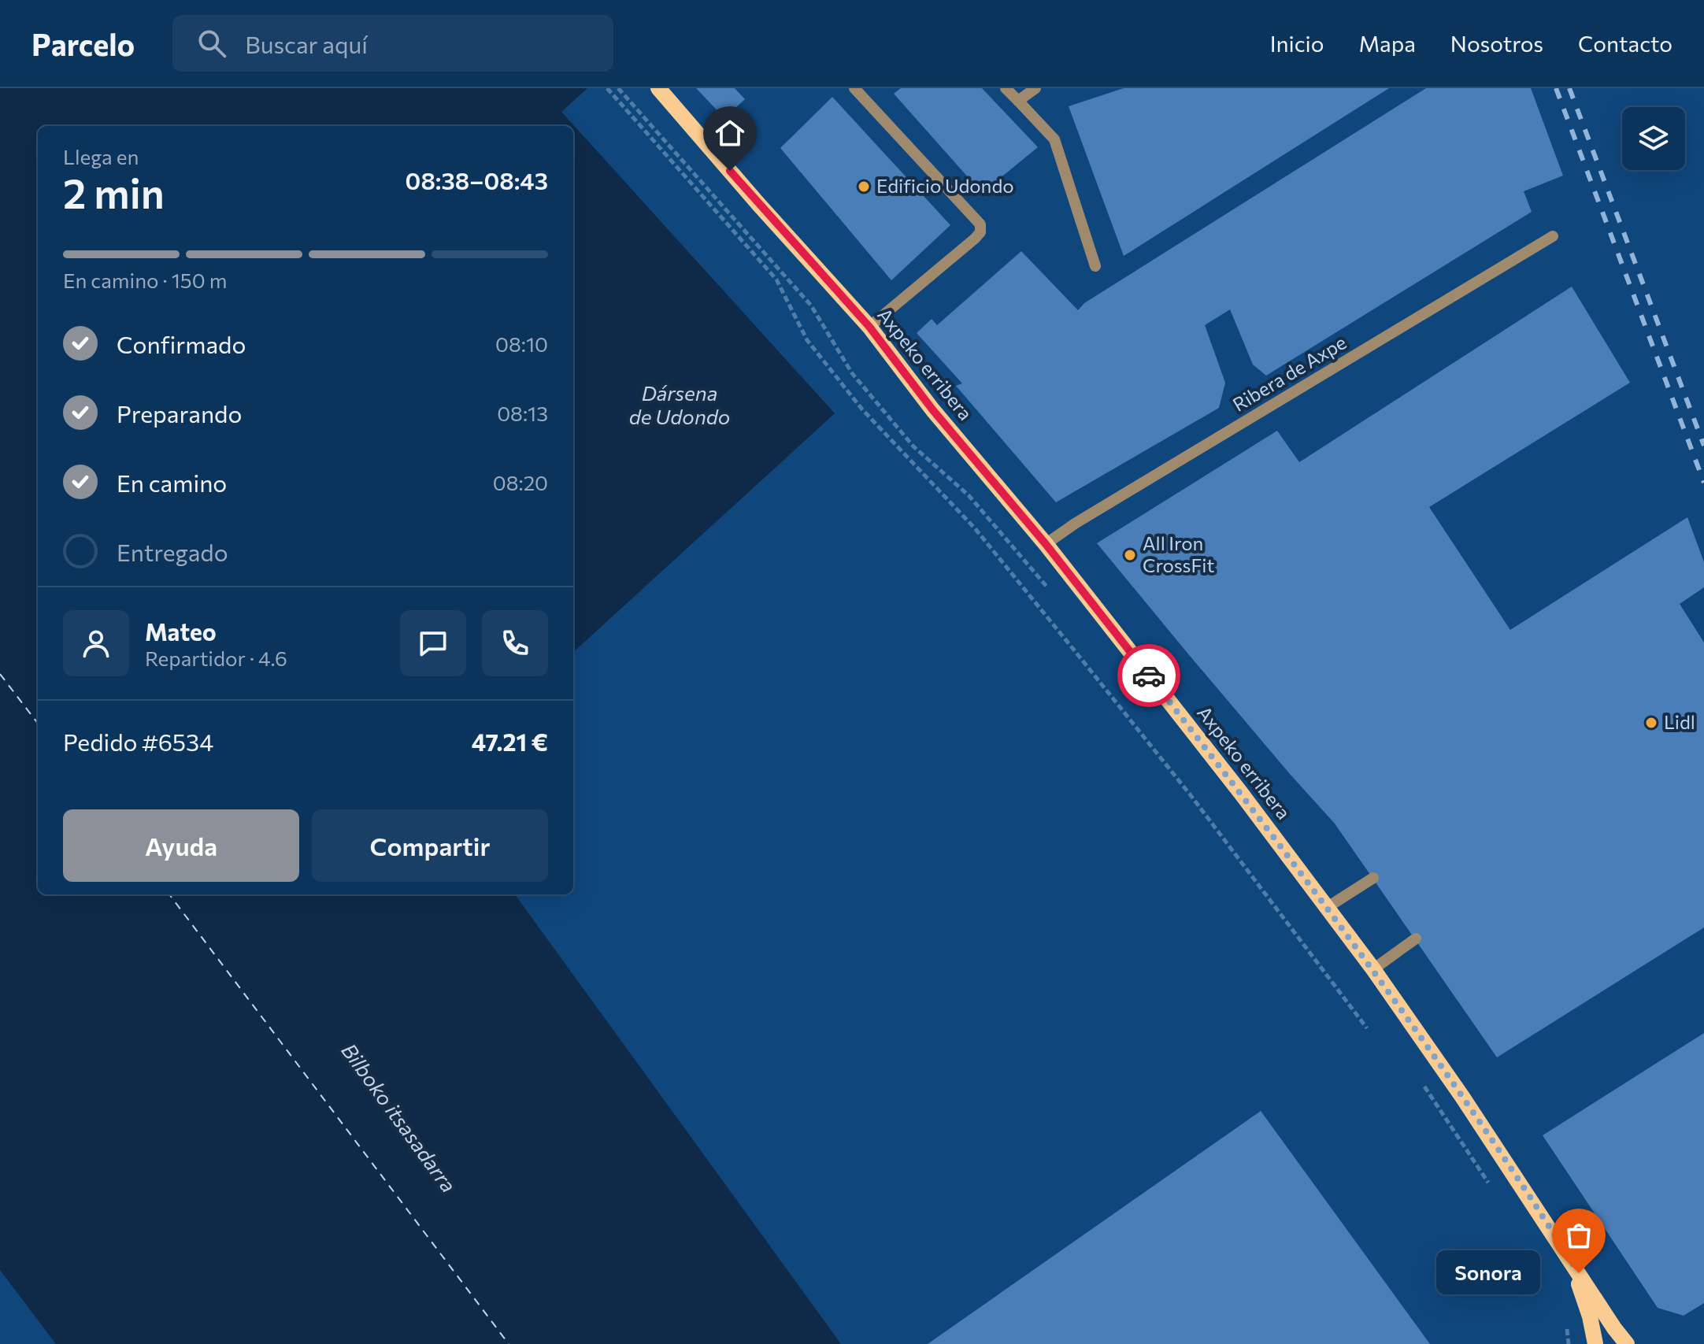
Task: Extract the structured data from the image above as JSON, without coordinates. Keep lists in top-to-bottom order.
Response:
{
  "streets": {
    "main road": ["Axpeko erribera"],
    "street": ["Ribera de Axpe"]
  },
  "crossings": [
    ["Axpeko erribera", "Ribera de Axpe"]
  ],
  "water": ["Dársena de Udondo", "Bilboko itsasadarra"],
  "places": [
    "Edificio Udondo",
    "All Iron CrossFit",
    "Lidl",
    "Sonora"
  ],
  "page": {
    "header": "Parcelo",
    "search": "Buscar aquí",
    "nav": [
      "Inicio",
      "Mapa",
      "Nosotros",
      "Contacto"
    ],
    "heading": ["2 min", "Llega en", "08:38–08:43"],
    "panel": [
      "Mateo",
      "Repartidor · 4.6",
      "Pedido #6534",
      "47.21 €"
    ],
    "bar": "En camino · 150 m",
    "list": [
      ["Confirmado", "08:10"],
      ["Preparando", "08:13"],
      ["En camino", "08:20"],
      "Entregado"
    ],
    "buttons": ["Ayuda", "Compartir"],
    "bubble": "Sonora"
  }
}
